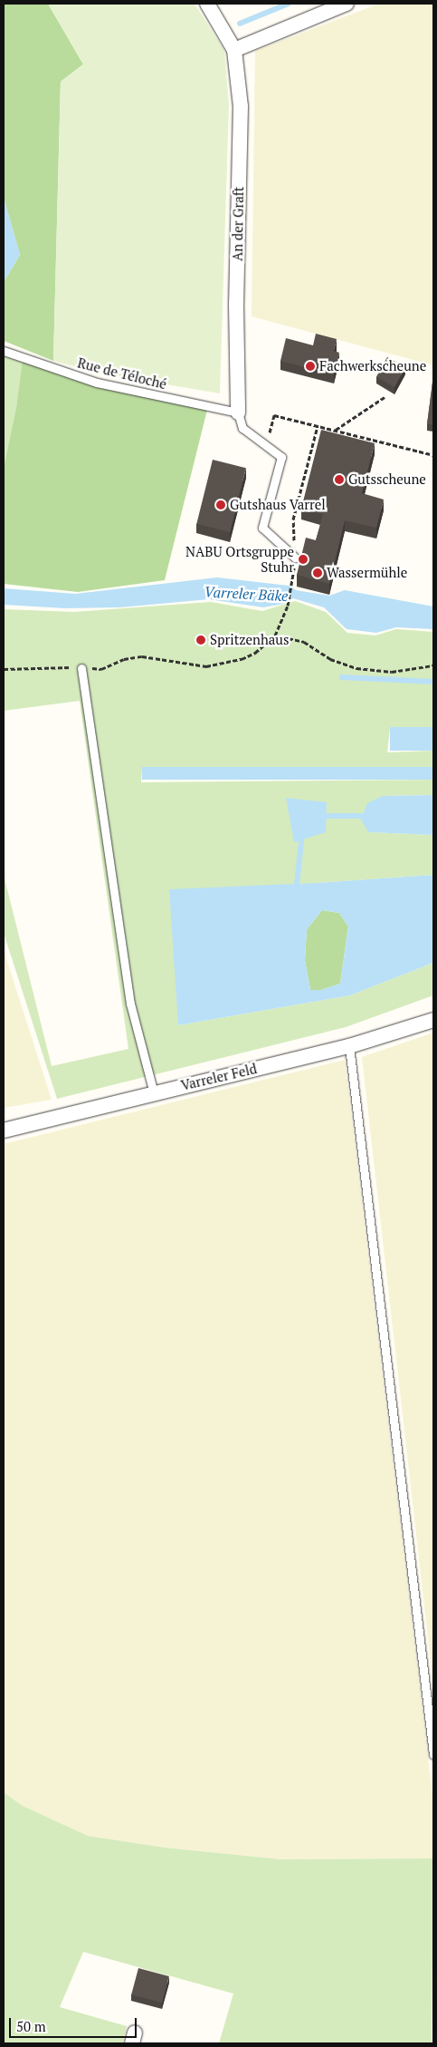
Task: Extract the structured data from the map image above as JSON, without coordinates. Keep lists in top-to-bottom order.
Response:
{
  "streets": {
    "street": ["An der Graft", "Varreler Feld"],
    "lane": ["Rue de Téloché"]
  },
  "crossings": [
    ["An der Graft", "Rue de Téloché"]
  ],
  "water": ["Varreler Bäke"],
  "places": [
    "Fachwerkscheune",
    "Gutsscheune",
    "Gutshaus Varrel",
    "NABU Ortsgruppe Stuhr",
    "Wassermühle",
    "Spritzenhaus"
  ],
  "scale_bar": "50 m"
}
